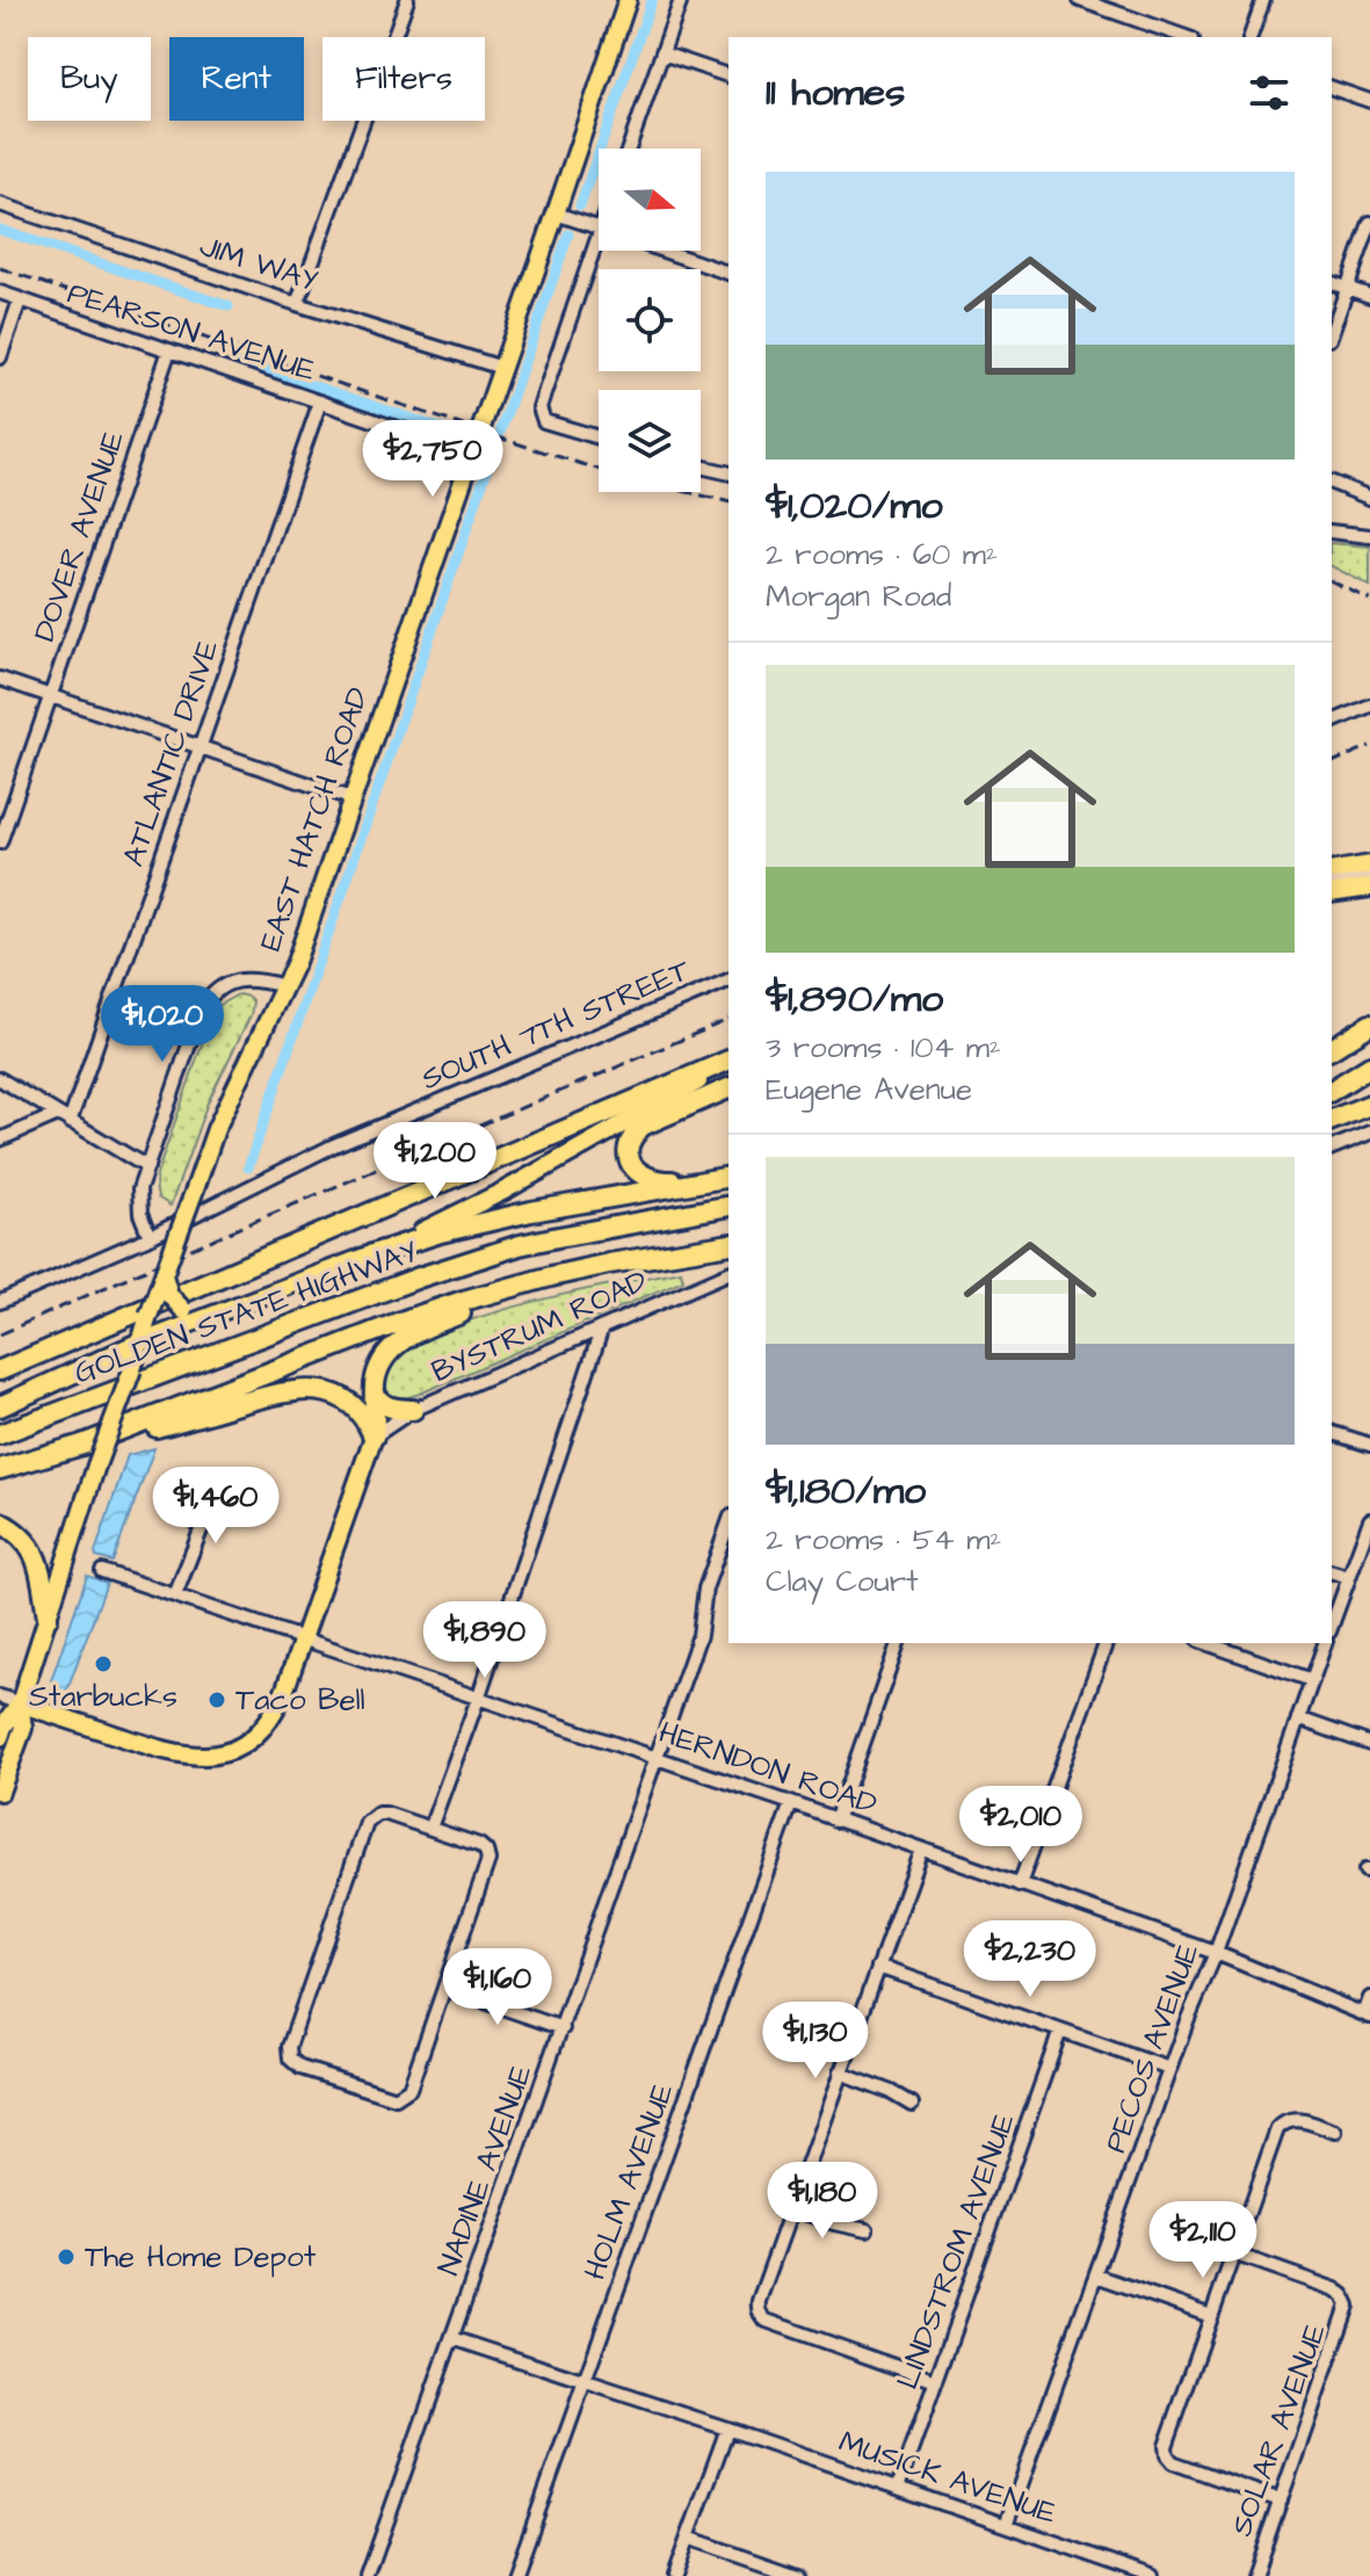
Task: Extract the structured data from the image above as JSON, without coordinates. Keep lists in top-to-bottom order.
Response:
{
  "streets": {
    "highway": ["GOLDEN STATE HIGHWAY"],
    "main road": ["EAST HATCH ROAD"],
    "street": [
      "JIM WAY",
      "PEARSON AVENUE",
      "DOVER AVENUE",
      "ATLANTIC DRIVE",
      "SOUTH 7TH STREET",
      "BYSTRUM ROAD",
      "HERNDON ROAD",
      "PECOS AVENUE",
      "NADINE AVENUE",
      "HOLM AVENUE",
      "LINDSTROM AVENUE",
      "SOLAR AVENUE",
      "MUSICK AVENUE"
    ]
  },
  "crossings": [
    ["JIM WAY", "EAST HATCH ROAD"],
    ["PEARSON AVENUE", "DOVER AVENUE"],
    ["PEARSON AVENUE", "ATLANTIC DRIVE"],
    ["PEARSON AVENUE", "EAST HATCH ROAD"],
    ["HERNDON ROAD", "PECOS AVENUE"],
    ["HERNDON ROAD", "NADINE AVENUE"],
    ["HERNDON ROAD", "HOLM AVENUE"],
    ["PECOS AVENUE", "MUSICK AVENUE"],
    ["NADINE AVENUE", "MUSICK AVENUE"],
    ["HOLM AVENUE", "MUSICK AVENUE"],
    ["LINDSTROM AVENUE", "MUSICK AVENUE"]
  ],
  "places": ["Starbucks", "Taco Bell", "The Home Depot"],
  "north": "right",
  "page": {
    "chip": ["Buy", "Rent", "Filters"],
    "heading": "11 homes",
    "list": [
      {
        "name": "$1,020/mo",
        "note": "2 rooms · 60 m² · Morgan Road"
      },
      {
        "name": "$1,890/mo",
        "note": "3 rooms · 104 m² · Eugene Avenue"
      },
      {
        "name": "$1,180/mo",
        "note": "2 rooms · 54 m² · Clay Court"
      }
    ],
    "price": [
      "$2,750",
      "$1,020",
      "$1,200",
      "$1,460",
      "$1,890",
      "$2,010",
      "$2,230",
      "$1,160",
      "$1,130",
      "$1,180",
      "$2,110"
    ]
  }
}
